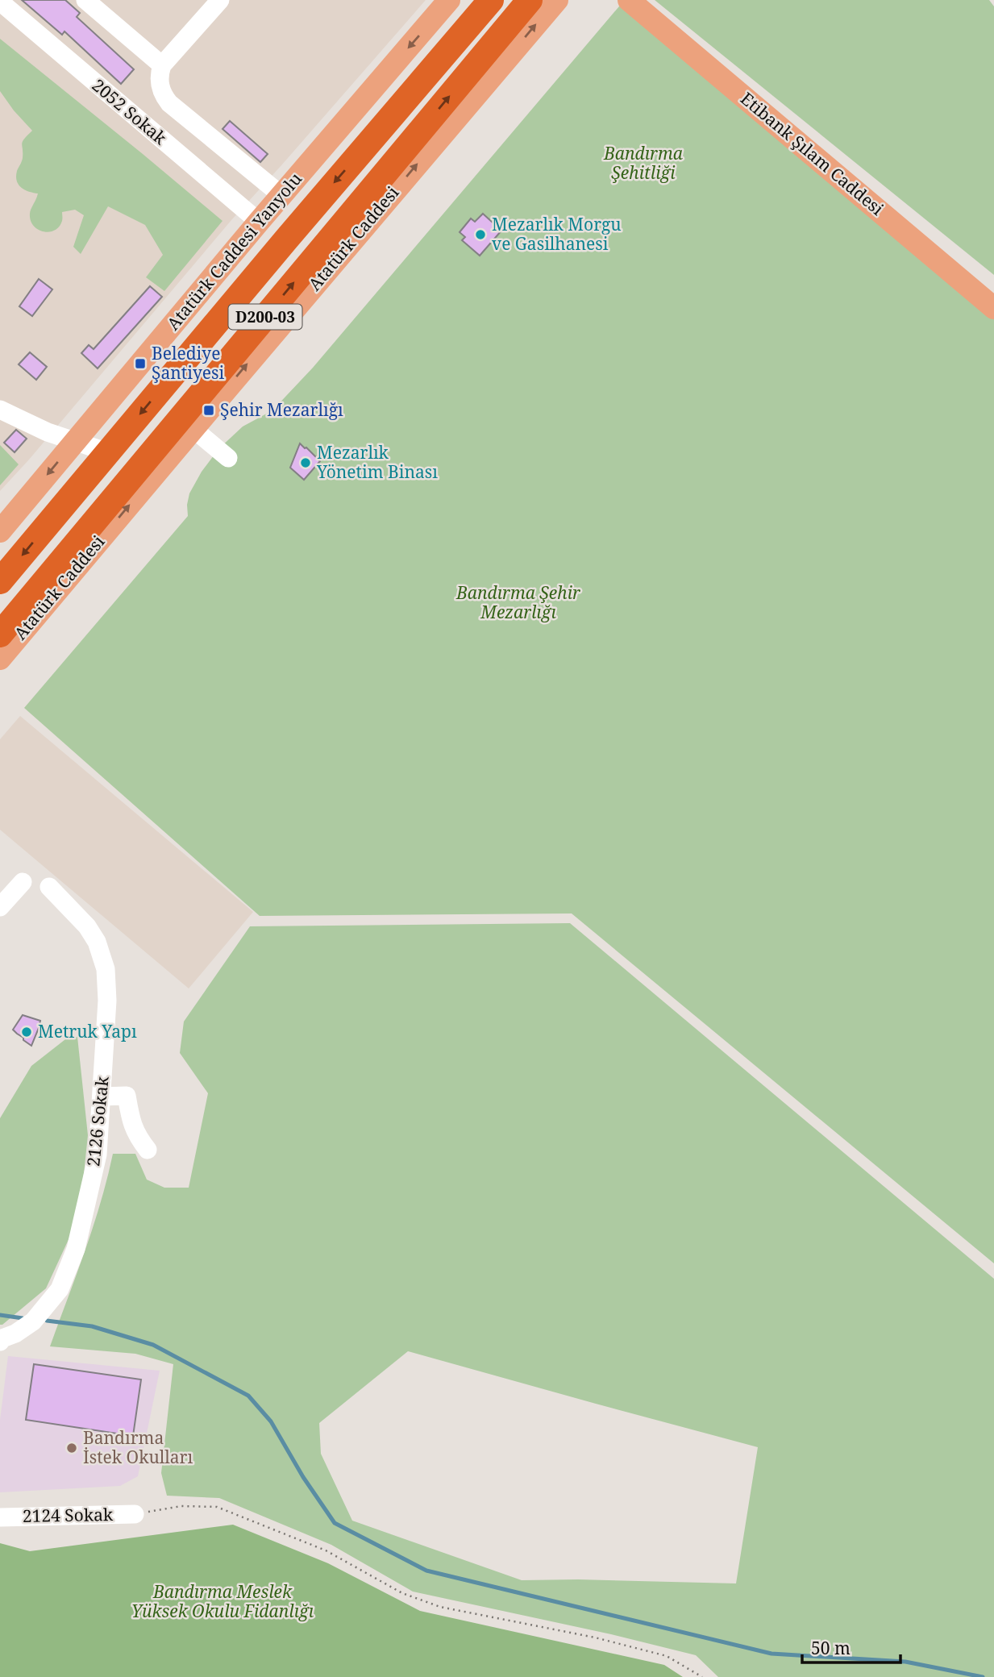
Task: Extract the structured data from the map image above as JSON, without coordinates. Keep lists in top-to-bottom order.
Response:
{
  "streets": {
    "highway": ["Atatürk Caddesi", "D200-03"],
    "main road": ["Etibank Şılam Caddesi", "Atatürk Caddesi Yanyolu"],
    "lane": ["2052 Sokak", "2126 Sokak", "2124 Sokak"]
  },
  "crossings": [
    ["2052 Sokak", "Atatürk Caddesi Yanyolu"]
  ],
  "one_way": ["Atatürk Caddesi Yanyolu"],
  "parks": ["Bandırma Şehitliği", "Bandırma Şehir Mezarlığı", "Bandırma Meslek Yüksek Okulu Fidanlığı"],
  "places": {
    "other": [
      "Mezarlık Morgu ve Gasilhanesi",
      "Mezarlık Yönetim Binası",
      "Metruk Yapı",
      "Bandırma İstek Okulları"
    ],
    "transit": ["Belediye Şantiyesi", "Şehir Mezarlığı"]
  },
  "scale_bar": "50 m"
}
